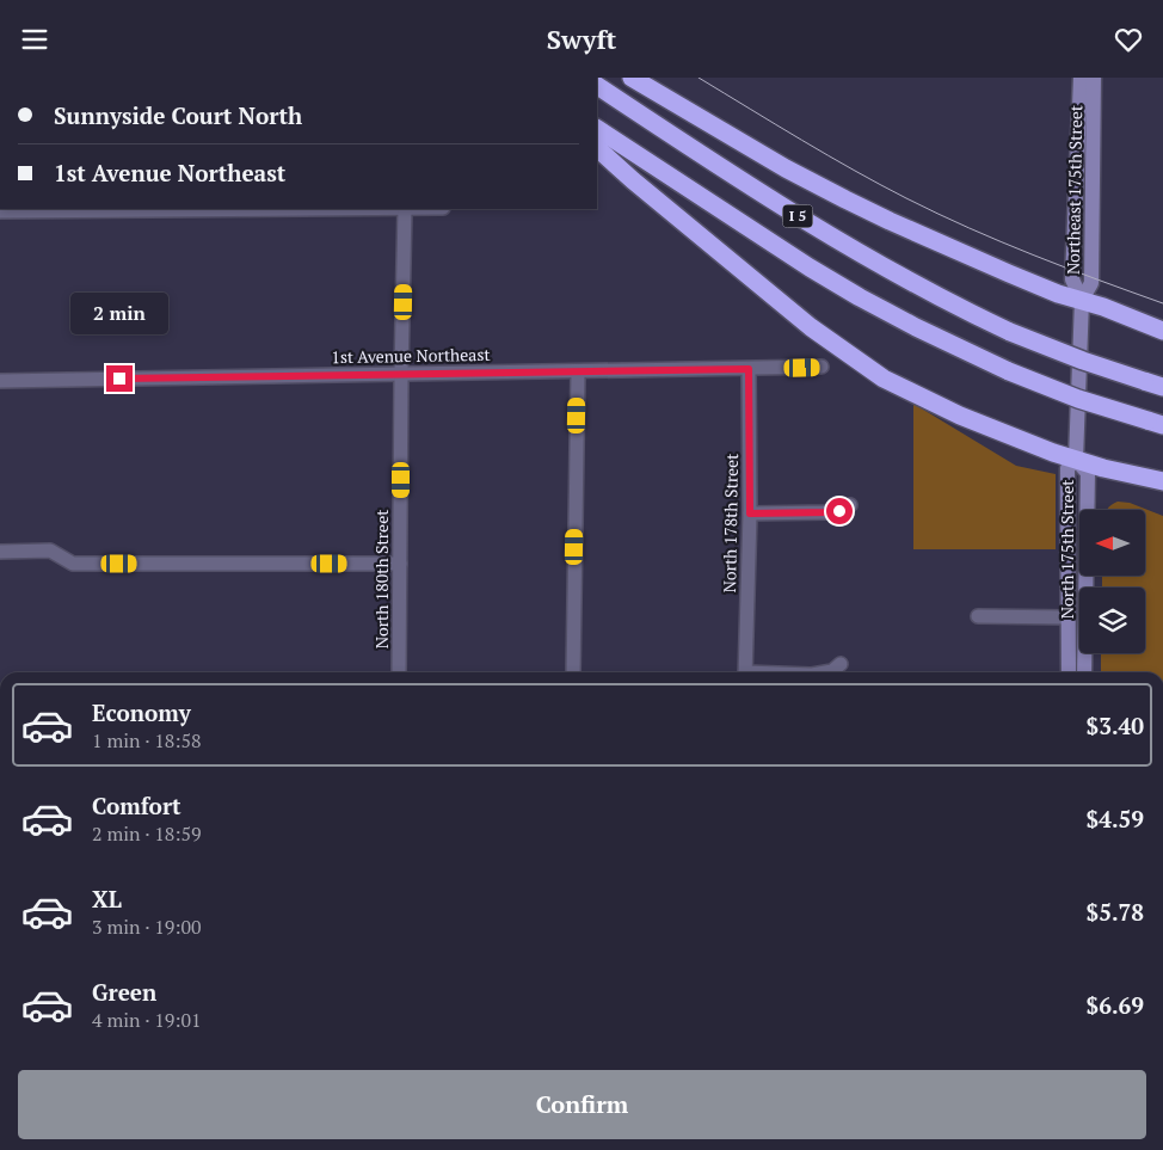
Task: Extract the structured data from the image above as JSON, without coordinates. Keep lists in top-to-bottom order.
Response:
{
  "streets": {
    "highway": ["I 5"],
    "main road": ["Northeast 175th Street", "North 175th Street"],
    "street": ["1st Avenue Northeast", "North 178th Street", "North 180th Street"]
  },
  "crossings": [
    ["Northeast 175th Street", "North 175th Street"],
    ["1st Avenue Northeast", "North 178th Street"],
    ["1st Avenue Northeast", "North 180th Street"]
  ],
  "north": "left",
  "page": {
    "header": "Swyft",
    "banner": ["Sunnyside Court North", "1st Avenue Northeast"],
    "bubble": "2 min",
    "list": [
      {
        "name": "Economy",
        "note": "1 min · 18:58",
        "value": "$3.40"
      },
      {
        "name": "Comfort",
        "note": "2 min · 18:59",
        "value": "$4.59"
      },
      {
        "name": "XL",
        "note": "3 min · 19:00",
        "value": "$5.78"
      },
      {
        "name": "Green",
        "note": "4 min · 19:01",
        "value": "$6.69"
      }
    ],
    "buttons": "Confirm"
  }
}
